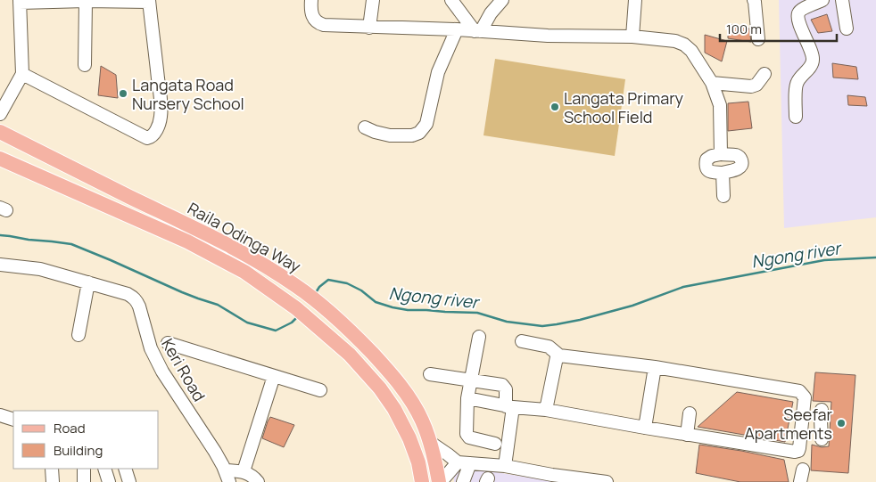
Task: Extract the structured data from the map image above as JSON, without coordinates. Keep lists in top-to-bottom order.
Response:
{
  "streets": {
    "main road": ["Raila Odinga Way"],
    "street": ["Keri Road"]
  },
  "water": ["Ngong river"],
  "places": ["Langata Road Nursery School", "Langata Primary School Field", "Seefar Apartments"],
  "legend": ["Road", "Building"],
  "scale_bar": "100 m"
}
